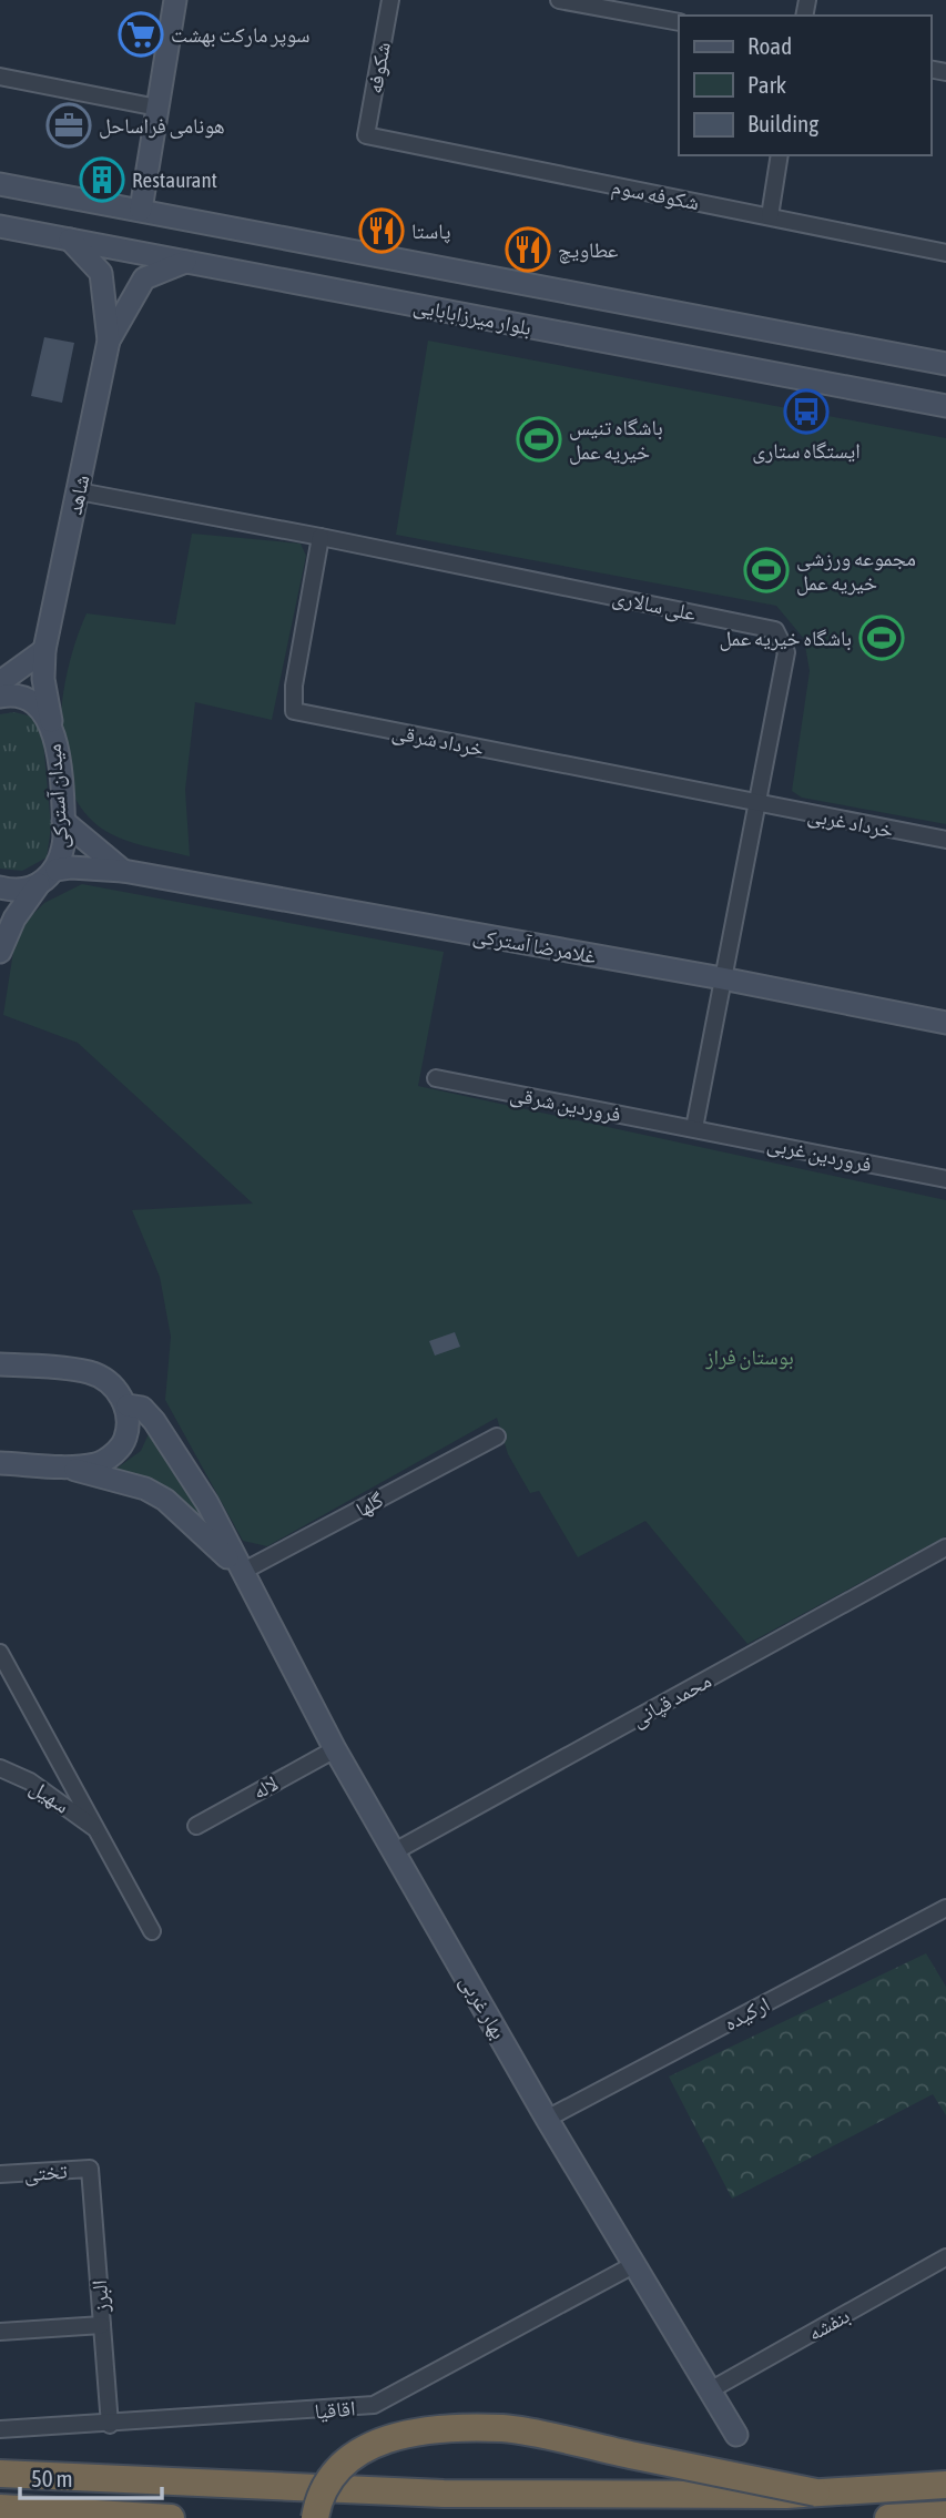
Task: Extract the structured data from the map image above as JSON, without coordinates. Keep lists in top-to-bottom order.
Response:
{
  "streets": {
    "street": [
      "شکوفه",
      "شکوفه سوم",
      "بلوار میرزابابایی",
      "شاهد",
      "علی سالاری",
      "خرداد شرقی",
      "میدان آسترکی",
      "خرداد غربی",
      "غلامرضا آسترکی",
      "فروردین شرقی",
      "فروردین غربی",
      "گلها",
      "محمد قپانی",
      "لاله",
      "سهیل",
      "بهار غربی",
      "ارکیده",
      "تختی",
      "البرز",
      "بنفشه",
      "اقاقیا"
    ]
  },
  "crossings": [
    ["شکوفه", "شکوفه سوم"],
    ["بلوار میرزابابایی", "شاهد"],
    ["شاهد", "علی سالاری"],
    ["شاهد", "میدان آسترکی"],
    ["علی سالاری", "خرداد شرقی"],
    ["علی سالاری", "خرداد غربی"],
    ["علی سالاری", "غلامرضا آسترکی"],
    ["علی سالاری", "فروردین شرقی"],
    ["علی سالاری", "فروردین غربی"],
    ["خرداد شرقی", "خرداد غربی"],
    ["میدان آسترکی", "غلامرضا آسترکی"],
    ["فروردین شرقی", "فروردین غربی"],
    ["گلها", "بهار غربی"],
    ["محمد قپانی", "بهار غربی"],
    ["لاله", "بهار غربی"],
    ["بهار غربی", "ارکیده"],
    ["بهار غربی", "بنفشه"],
    ["بهار غربی", "اقاقیا"],
    ["تختی", "البرز"],
    ["البرز", "اقاقیا"]
  ],
  "parks": ["بوستان فراز"],
  "places": {
    "supermarket": ["سوپر مارکت بهشت"],
    "office": ["هونامی فراساحل"],
    "building": ["Restaurant"],
    "restaurant": ["پاستا", "عطاویچ"],
    "bus stop": ["ایستگاه ستاری"],
    "sports": ["باشگاه تنیس خیریه عمل", "مجموعه ورزشی خیریه عمل", "باشگاه خیریه عمل"]
  },
  "legend": ["Road", "Park", "Building"],
  "scale_bar": "50 m"
}
